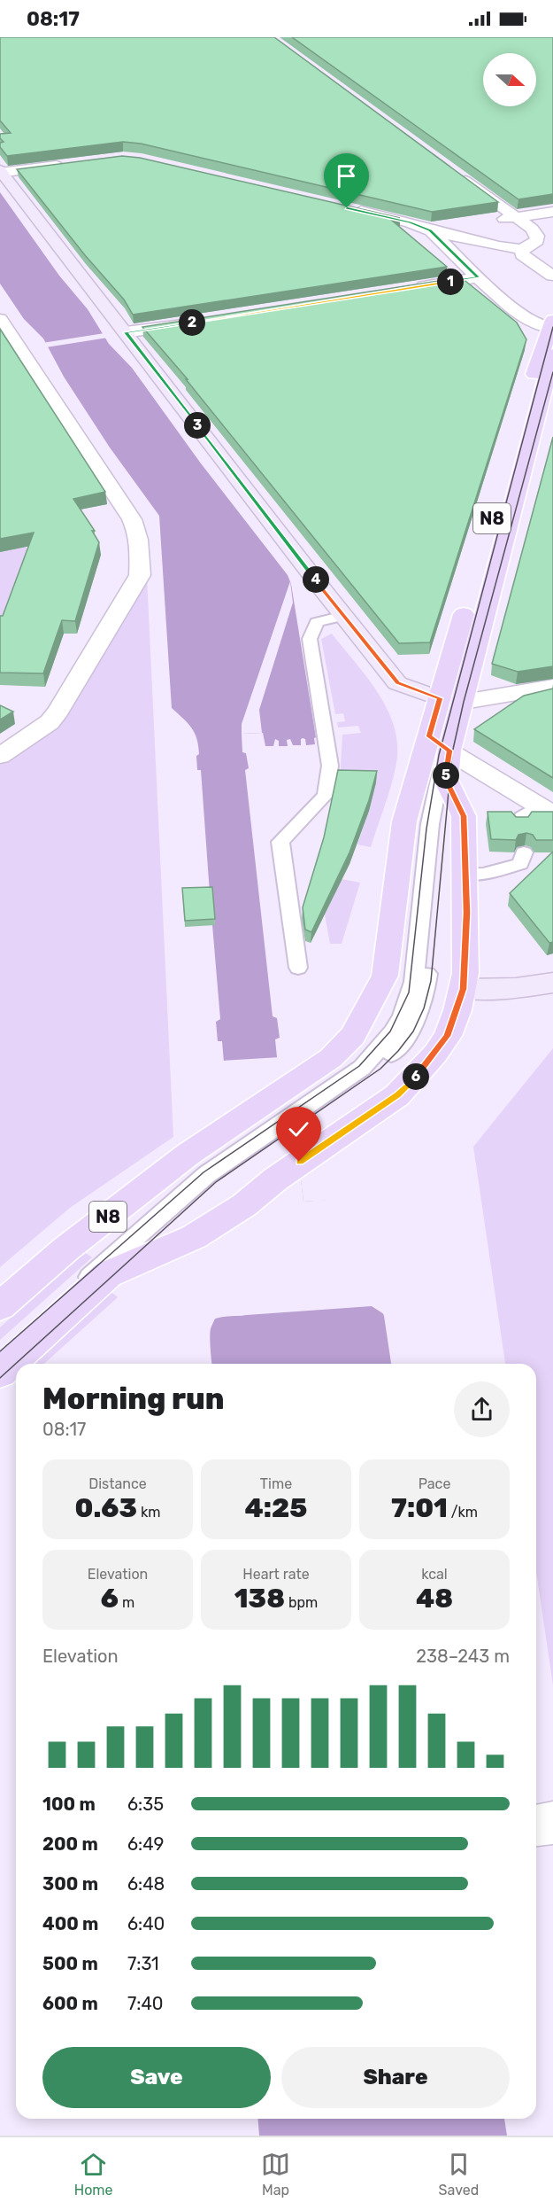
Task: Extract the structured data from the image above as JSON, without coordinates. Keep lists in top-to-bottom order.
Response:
{
  "streets": {
    "main road": ["N8"]
  },
  "north": "right",
  "page": {
    "status": "08:17",
    "pins": [
      "1",
      "2",
      "3",
      "4",
      "5",
      "6"
    ],
    "heading": ["Morning run", "08:17"],
    "stats": [
      ["Distance", "0.63 km"],
      ["Time", "4:25"],
      ["Pace", "7:01 /km"],
      ["Elevation", "6 m"],
      ["Heart rate", "138 bpm"],
      ["kcal", "48"]
    ],
    "chart": ["Elevation", "238–243 m"],
    "list": [
      {
        "name": "100 m",
        "note": "6:35"
      },
      {
        "name": "200 m",
        "note": "6:49"
      },
      {
        "name": "300 m",
        "note": "6:48"
      },
      {
        "name": "400 m",
        "note": "6:40"
      },
      {
        "name": "500 m",
        "note": "7:31"
      },
      {
        "name": "600 m",
        "note": "7:40"
      }
    ],
    "buttons": ["Save", "Share"],
    "tabs": ["Home", "Map", "Saved"]
  }
}
